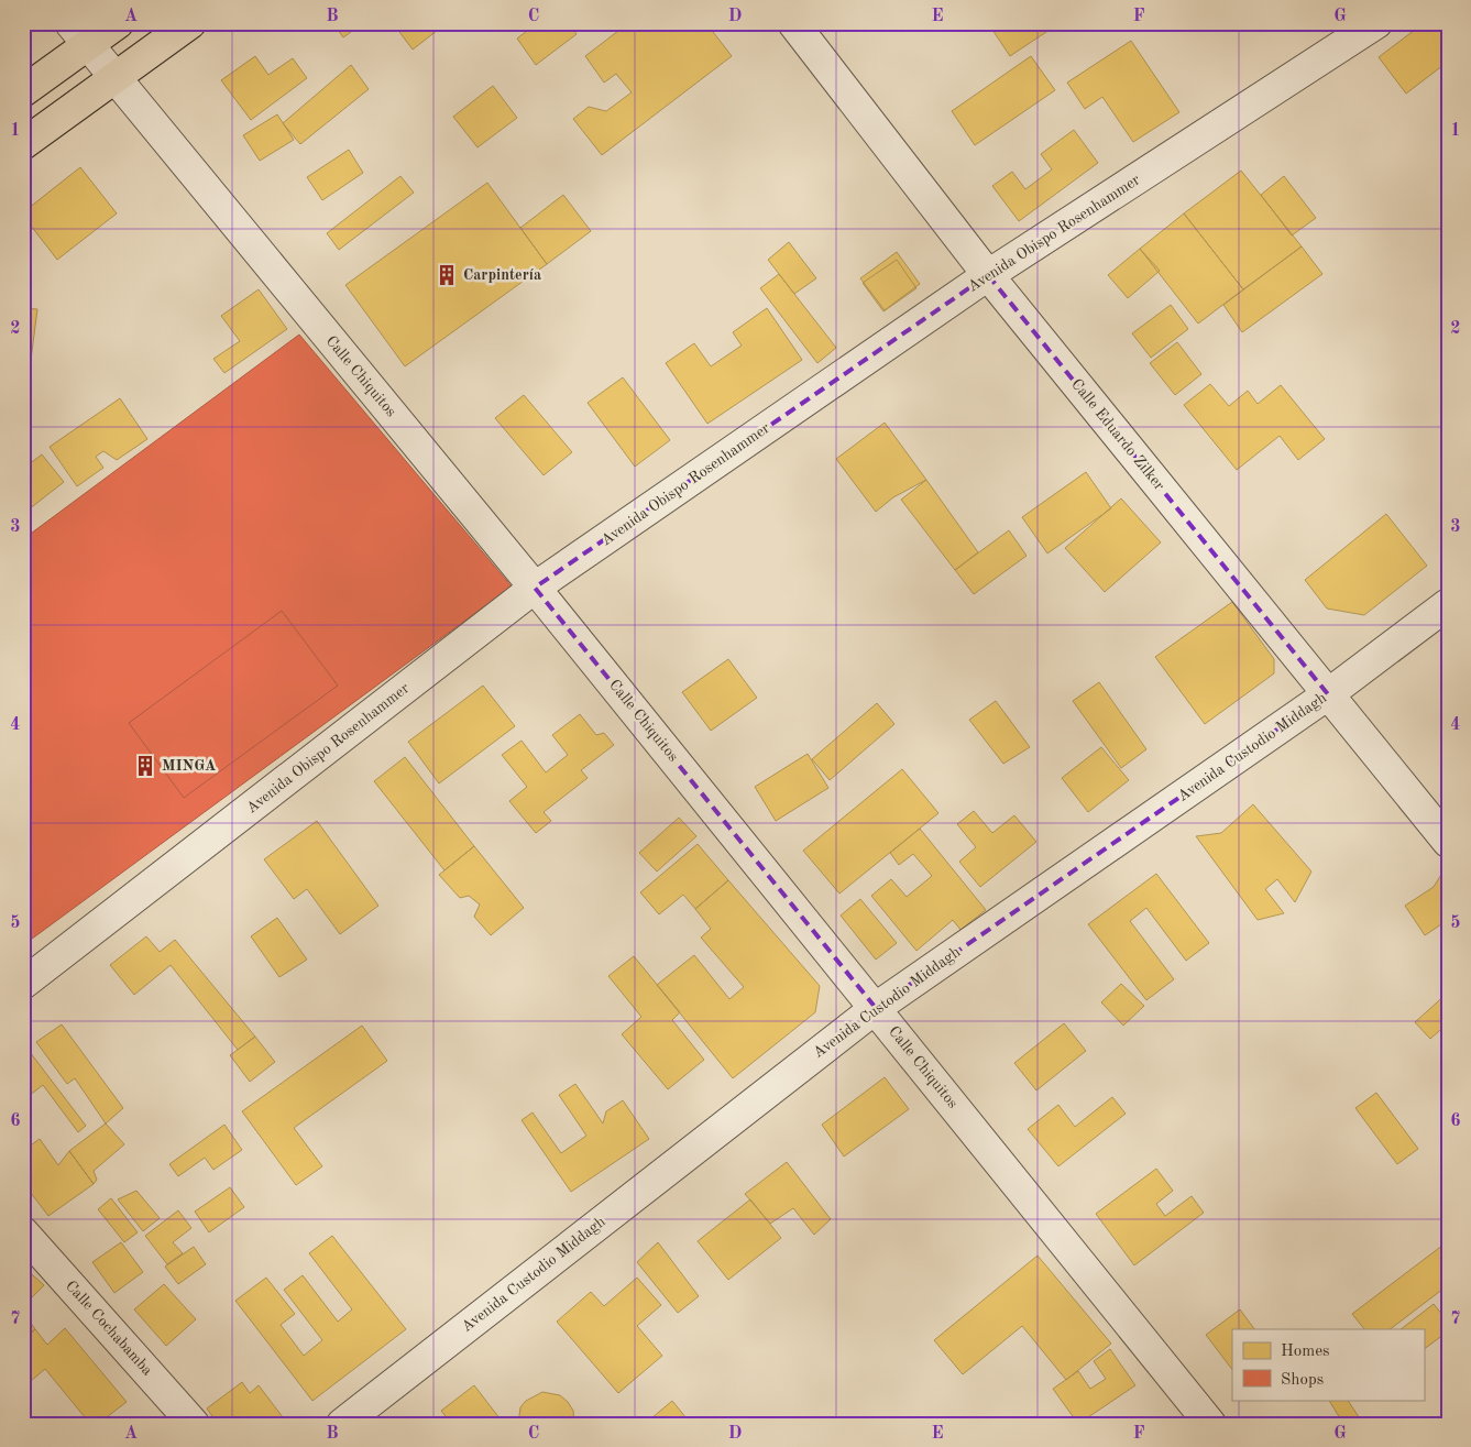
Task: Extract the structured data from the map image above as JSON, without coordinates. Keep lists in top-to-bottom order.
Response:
{
  "streets": {
    "street": [
      "Avenida Obispo Rosenhammer",
      "Calle Chiquitos",
      "Calle Eduardo Zilker",
      "Avenida Custodio Middagh",
      "Calle Cochabamba"
    ]
  },
  "crossings": [
    ["Avenida Obispo Rosenhammer", "Calle Chiquitos"],
    ["Avenida Obispo Rosenhammer", "Calle Eduardo Zilker"],
    ["Calle Chiquitos", "Avenida Custodio Middagh"],
    ["Calle Eduardo Zilker", "Avenida Custodio Middagh"]
  ],
  "places": {
    "building": ["Carpintería", "MINGA"]
  },
  "legend": ["Homes", "Shops"],
  "grid": {
    "columns": [
      "A",
      "B",
      "C",
      "D",
      "E",
      "F",
      "G"
    ],
    "rows": [
      "1",
      "2",
      "3",
      "4",
      "5",
      "6",
      "7"
    ]
  }
}
